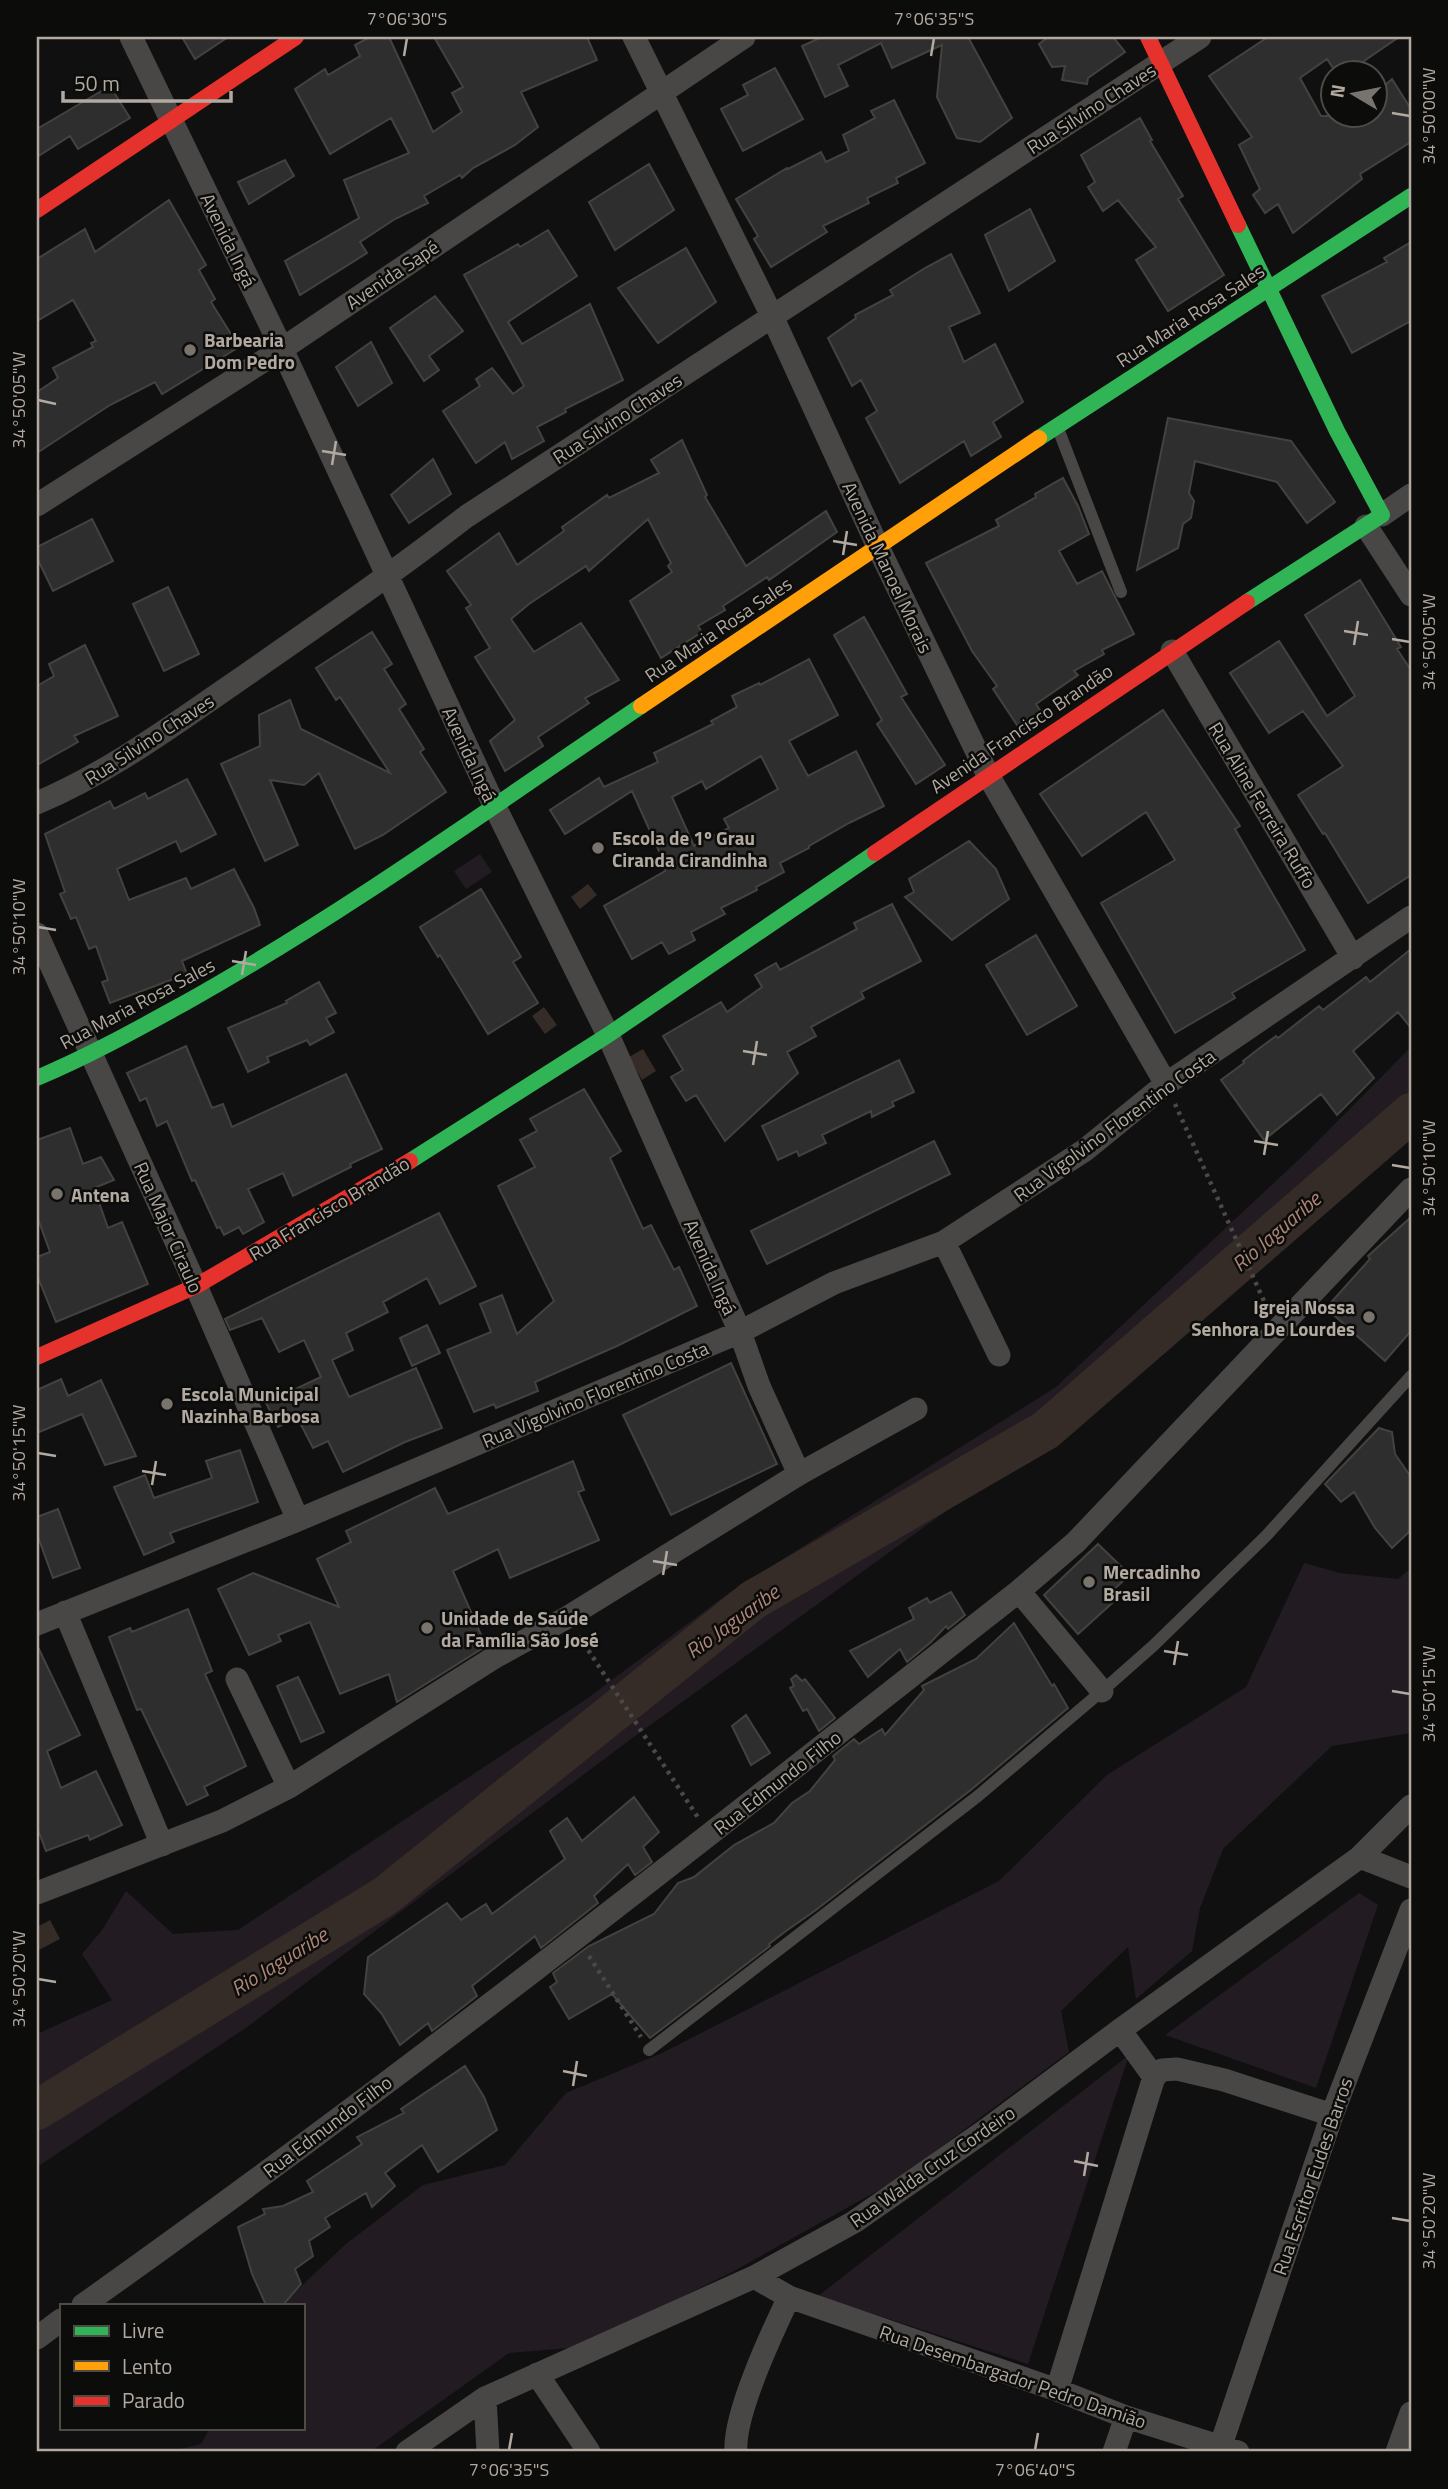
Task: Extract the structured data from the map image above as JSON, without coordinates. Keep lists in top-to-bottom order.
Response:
{
  "streets": {
    "street": [
      "Rua Silvino Chaves",
      "Avenida Ingá",
      "Avenida Sapé",
      "Rua Maria Rosa Sales",
      "Avenida Manoel Morais",
      "Avenida Francisco Brandão",
      "Rua Aline Ferreira Ruffo",
      "Rua Vigolvino Florentino Costa",
      "Rua Francisco Brandão",
      "Rua Major Ciraulo",
      "Rua Edmundo Filho",
      "Rua Walda Cruz Cordeiro",
      "Rua Escritor Eudes Barros",
      "Rua Desembargador Pedro Damião"
    ]
  },
  "crossings": [
    ["Rua Silvino Chaves", "Avenida Ingá"],
    ["Rua Silvino Chaves", "Avenida Manoel Morais"],
    ["Avenida Ingá", "Avenida Sapé"],
    ["Avenida Ingá", "Rua Maria Rosa Sales"],
    ["Avenida Ingá", "Avenida Francisco Brandão"],
    ["Avenida Ingá", "Rua Vigolvino Florentino Costa"],
    ["Avenida Ingá", "Rua Francisco Brandão"],
    ["Avenida Sapé", "Avenida Manoel Morais"],
    ["Rua Maria Rosa Sales", "Avenida Manoel Morais"],
    ["Rua Maria Rosa Sales", "Rua Major Ciraulo"],
    ["Avenida Manoel Morais", "Avenida Francisco Brandão"],
    ["Avenida Manoel Morais", "Rua Vigolvino Florentino Costa"],
    ["Avenida Francisco Brandão", "Rua Aline Ferreira Ruffo"],
    ["Avenida Francisco Brandão", "Rua Francisco Brandão"],
    ["Rua Aline Ferreira Ruffo", "Rua Vigolvino Florentino Costa"],
    ["Rua Vigolvino Florentino Costa", "Rua Major Ciraulo"],
    ["Rua Francisco Brandão", "Rua Major Ciraulo"],
    ["Rua Walda Cruz Cordeiro", "Rua Desembargador Pedro Damião"],
    ["Rua Escritor Eudes Barros", "Rua Desembargador Pedro Damião"]
  ],
  "water": ["Rio Jaguaribe"],
  "places": [
    "Barbearia Dom Pedro",
    "Escola de 1º Grau Ciranda Cirandinha",
    "Antena",
    "Igreja Nossa Senhora De Lourdes",
    "Escola Municipal Nazinha Barbosa",
    "Mercadinho Brasil",
    "Unidade de Saúde da Família São José"
  ],
  "legend": ["Livre", "Lento", "Parado"],
  "scale_bar": "50 m",
  "north": "left",
  "coordinates": [
    "7°06'30\"S",
    "7°06'35\"S",
    "34°50'00\"W",
    "34°50'05\"W",
    "34°50'10\"W",
    "34°50'15\"W",
    "34°50'20\"W",
    "7°06'40\"S"
  ]
}
